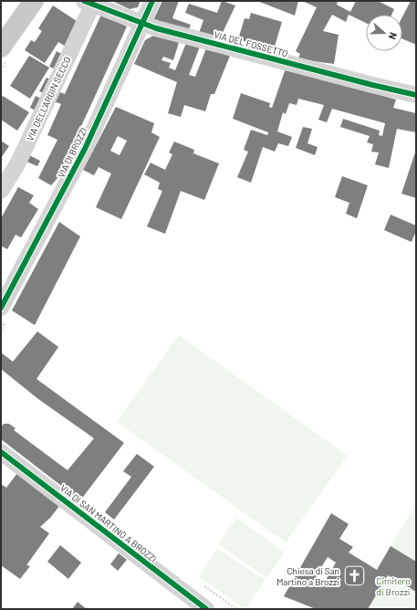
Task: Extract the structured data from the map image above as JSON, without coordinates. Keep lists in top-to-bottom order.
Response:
{
  "streets": {
    "street": [
      "VIA DEL FOSSETTO",
      "VIA DELL'ARGIN SECCO",
      "VIA DI BROZZI",
      "VIA DI SAN MARTINO A BROZZI"
    ]
  },
  "crossings": [
    ["VIA DEL FOSSETTO", "VIA DELL'ARGIN SECCO"],
    ["VIA DEL FOSSETTO", "VIA DI BROZZI"]
  ],
  "parks": ["Cimitero di Brozzi"],
  "places": {
    "church": ["Chiesa di San Martino a Brozzi"]
  },
  "north": "right"
}
